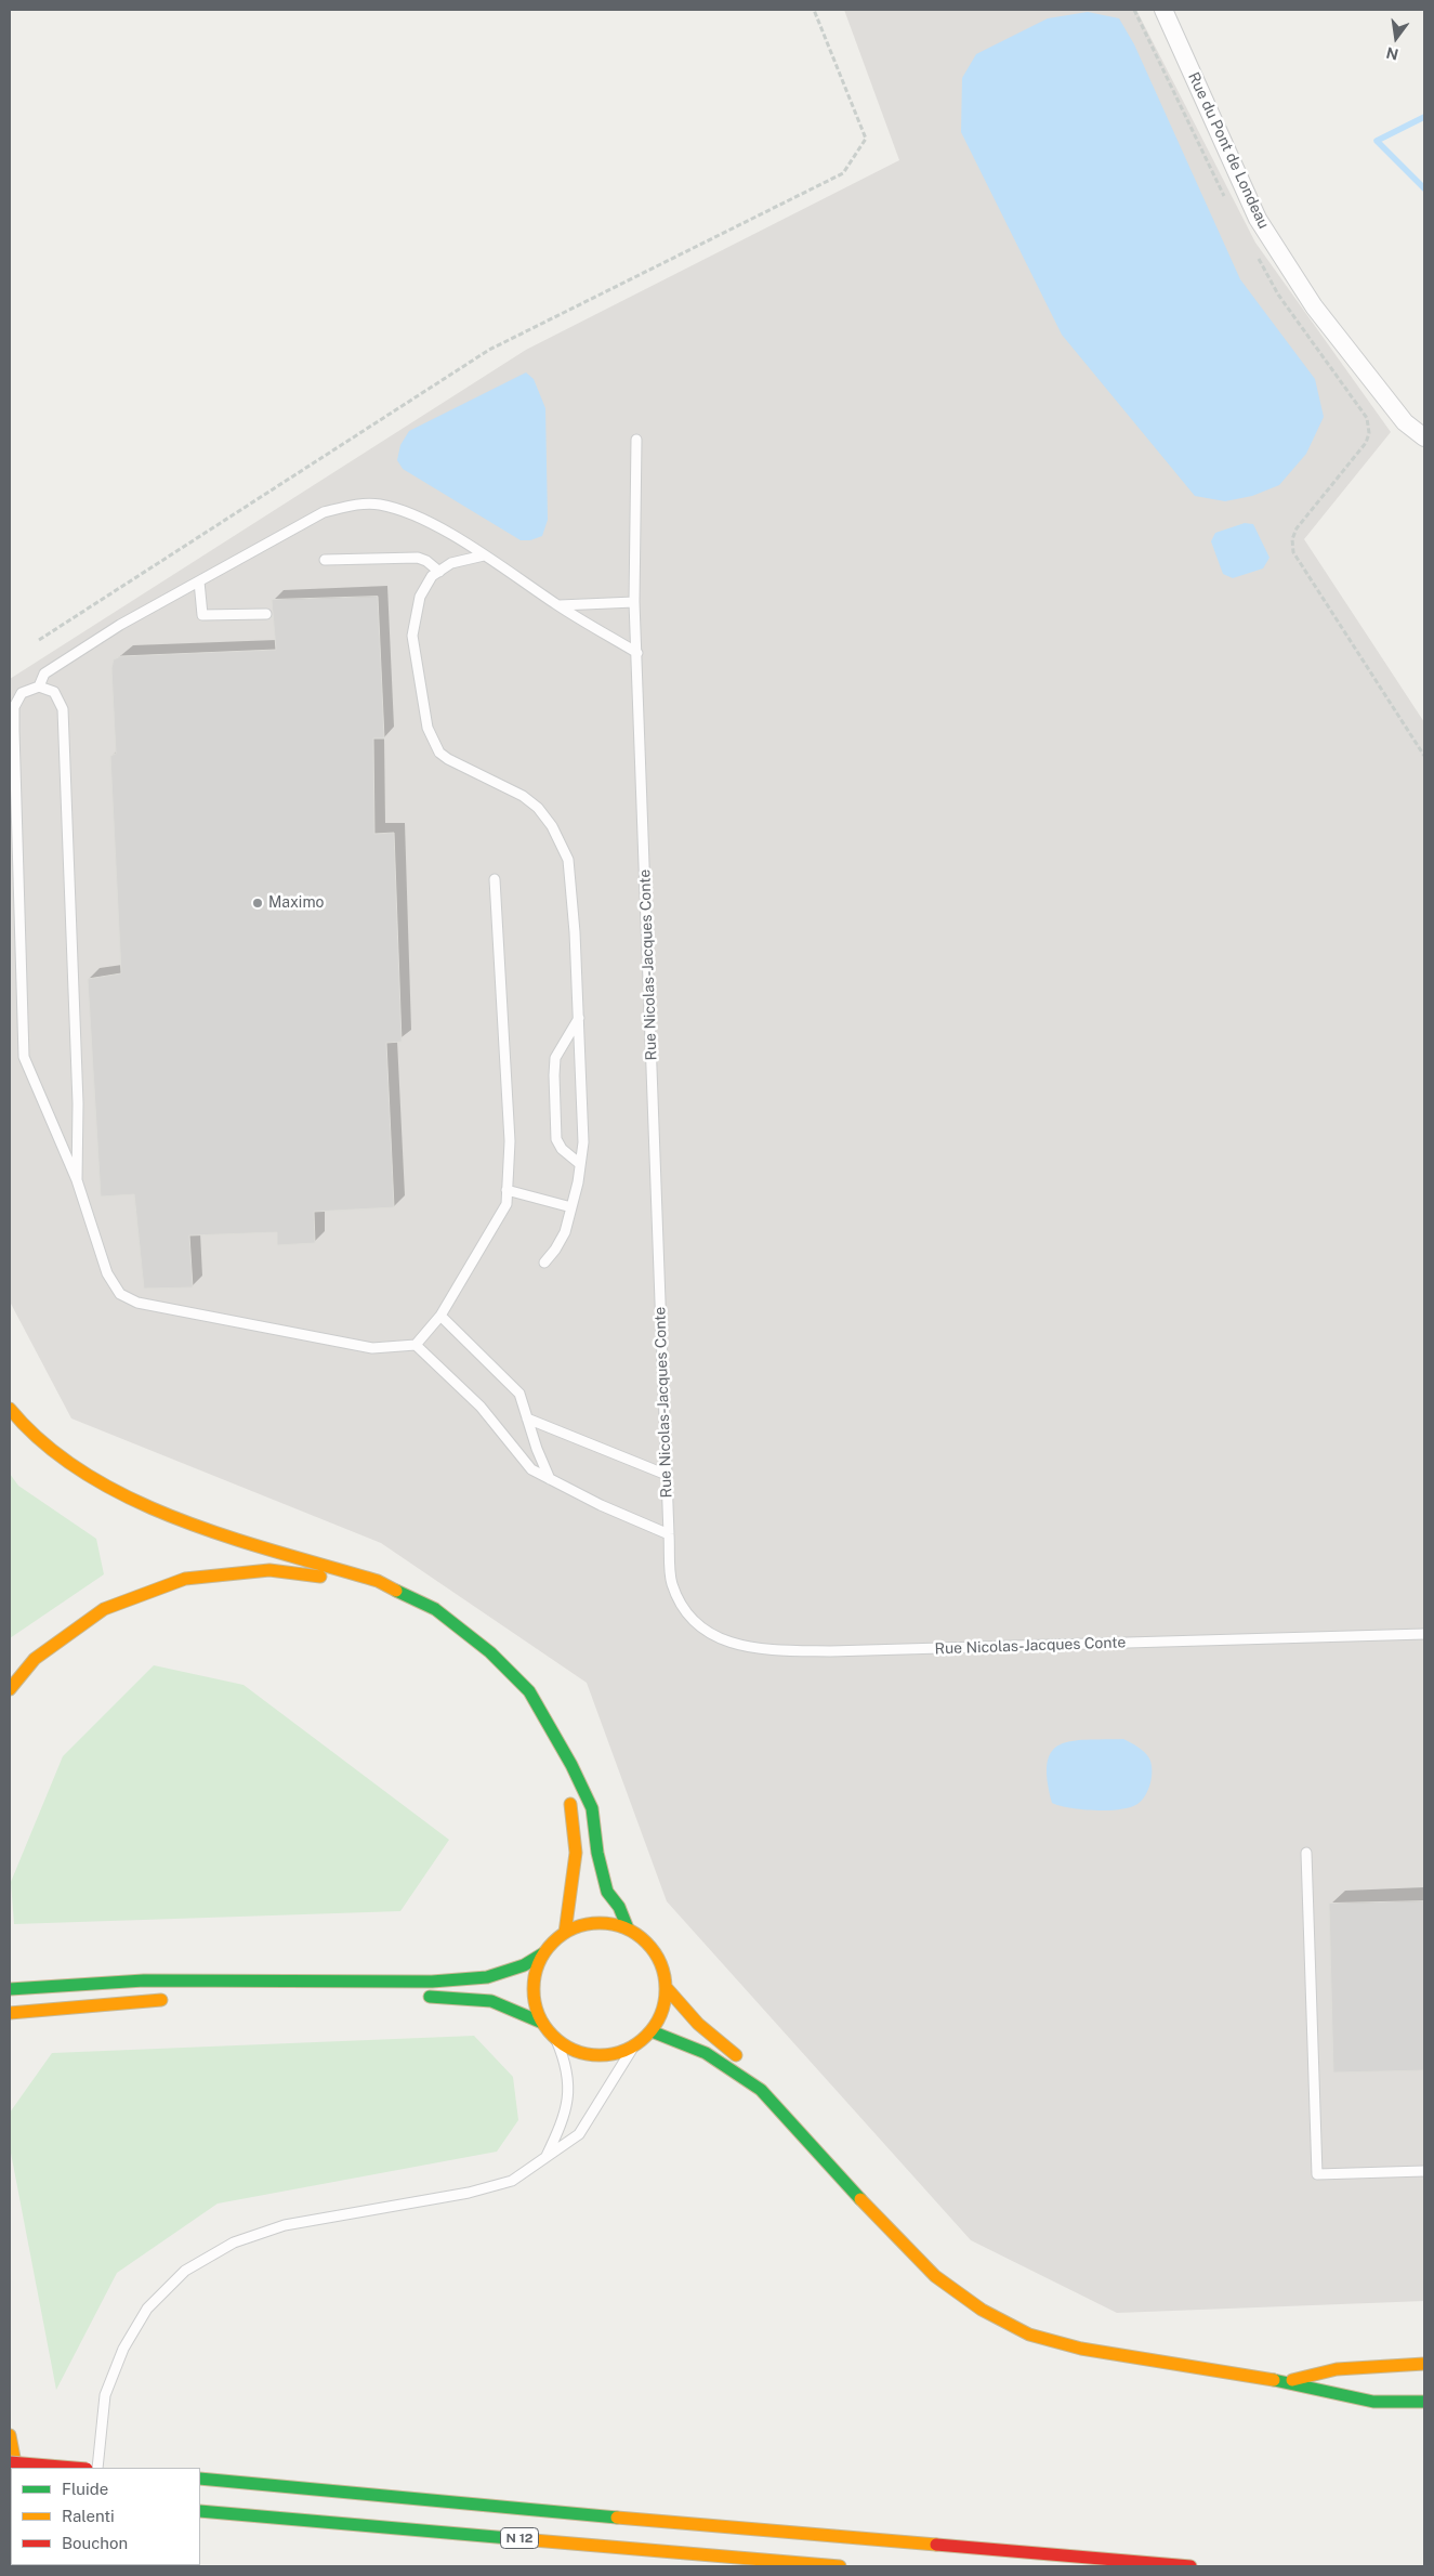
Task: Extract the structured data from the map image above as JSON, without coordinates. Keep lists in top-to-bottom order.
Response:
{
  "streets": {
    "highway": ["N 12"],
    "street": ["Rue du Pont de Londeau"],
    "lane": ["Rue Nicolas-Jacques Conte"]
  },
  "places": ["Maximo"],
  "legend": ["Fluide", "Ralenti", "Bouchon"],
  "north": "bottom"
}
